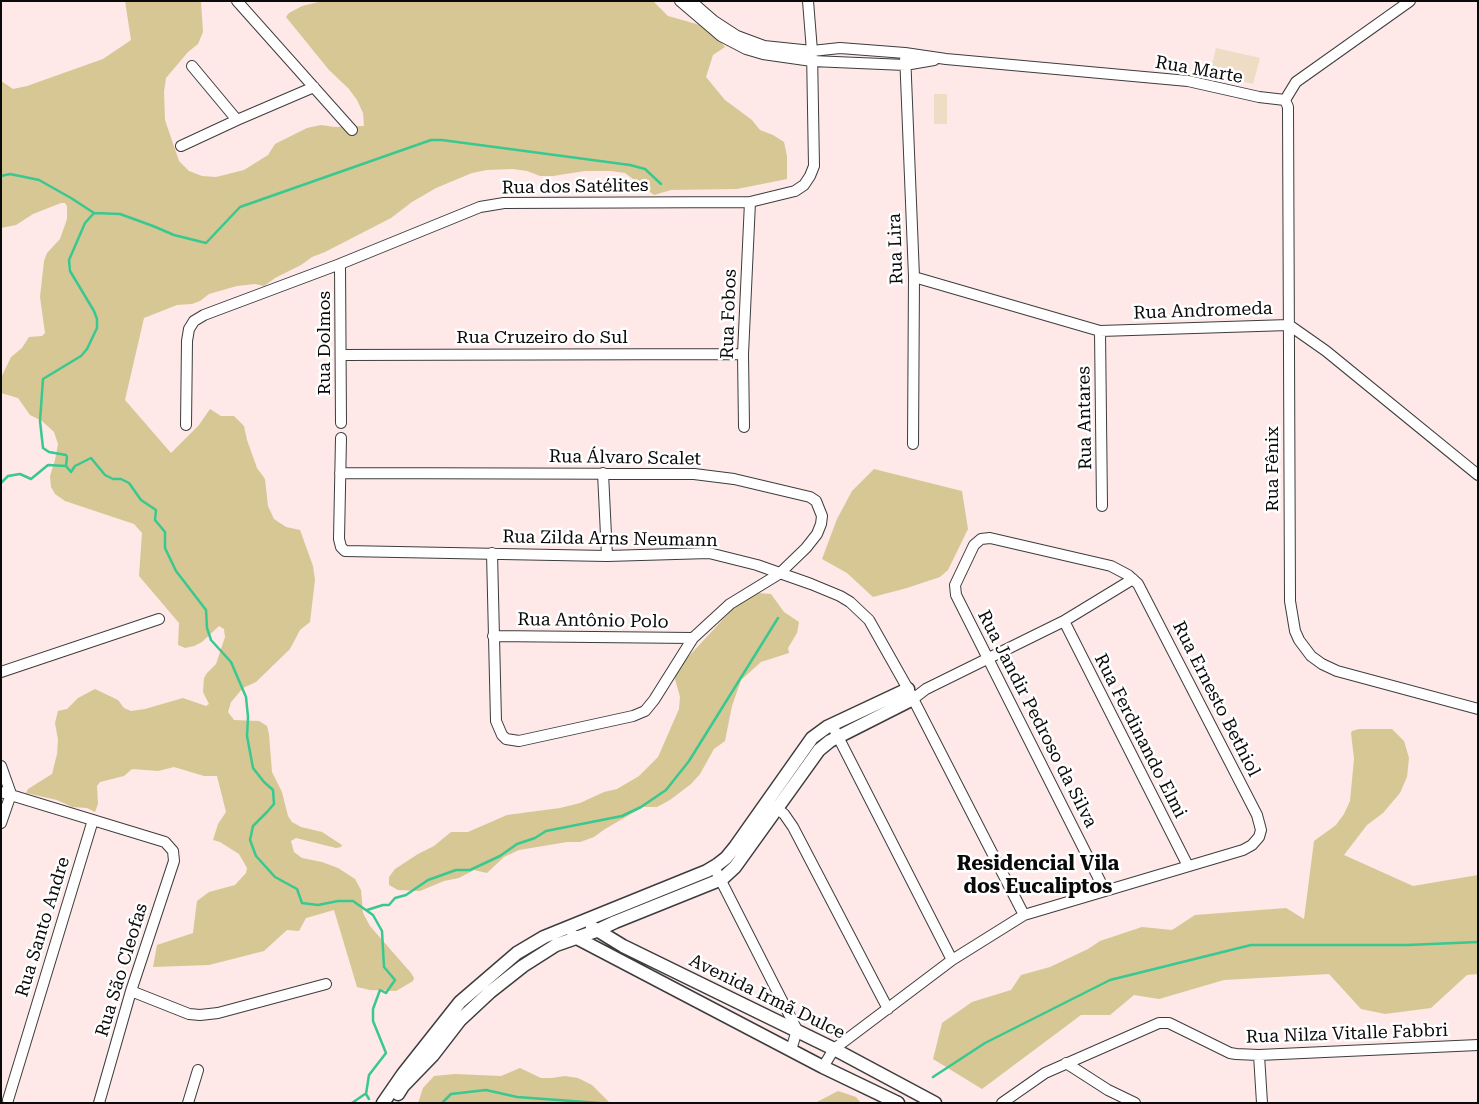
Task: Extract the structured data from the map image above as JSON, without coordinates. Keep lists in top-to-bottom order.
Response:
{
  "streets": {
    "street": [
      "Rua Marte",
      "Rua dos Satélites",
      "Rua Lira",
      "Rua Andromeda",
      "Rua Fobos",
      "Rua Cruzeiro do Sul",
      "Rua Dolmos",
      "Rua Antares",
      "Rua Álvaro Scalet",
      "Rua Fênix",
      "Rua Zilda Arns Neumann",
      "Rua Antônio Polo",
      "Rua Ernesto Bethiol",
      "Rua Jandir Pedroso da Silva",
      "Rua Ferdinando Elmi",
      "Rua Santo Andre",
      "Rua São Cleofas",
      "Avenida Irmã Dulce",
      "Rua Nilza Vitalle Fabbri"
    ]
  },
  "crossings": [
    ["Rua Marte", "Rua dos Satélites"],
    ["Rua Marte", "Rua Lira"],
    ["Rua Marte", "Rua Fênix"],
    ["Rua dos Satélites", "Rua Fobos"],
    ["Rua dos Satélites", "Rua Dolmos"],
    ["Rua Lira", "Rua Andromeda"],
    ["Rua Andromeda", "Rua Antares"],
    ["Rua Andromeda", "Rua Fênix"],
    ["Rua Fobos", "Rua Cruzeiro do Sul"],
    ["Rua Cruzeiro do Sul", "Rua Dolmos"],
    ["Rua Álvaro Scalet", "Rua Zilda Arns Neumann"],
    ["Rua Álvaro Scalet", "Rua Antônio Polo"],
    ["Rua Ernesto Bethiol", "Rua Jandir Pedroso da Silva"],
    ["Rua Ernesto Bethiol", "Rua Ferdinando Elmi"],
    ["Rua Santo Andre", "Rua São Cleofas"]
  ],
  "districts": ["Residencial Vila dos Eucaliptos"]
}
